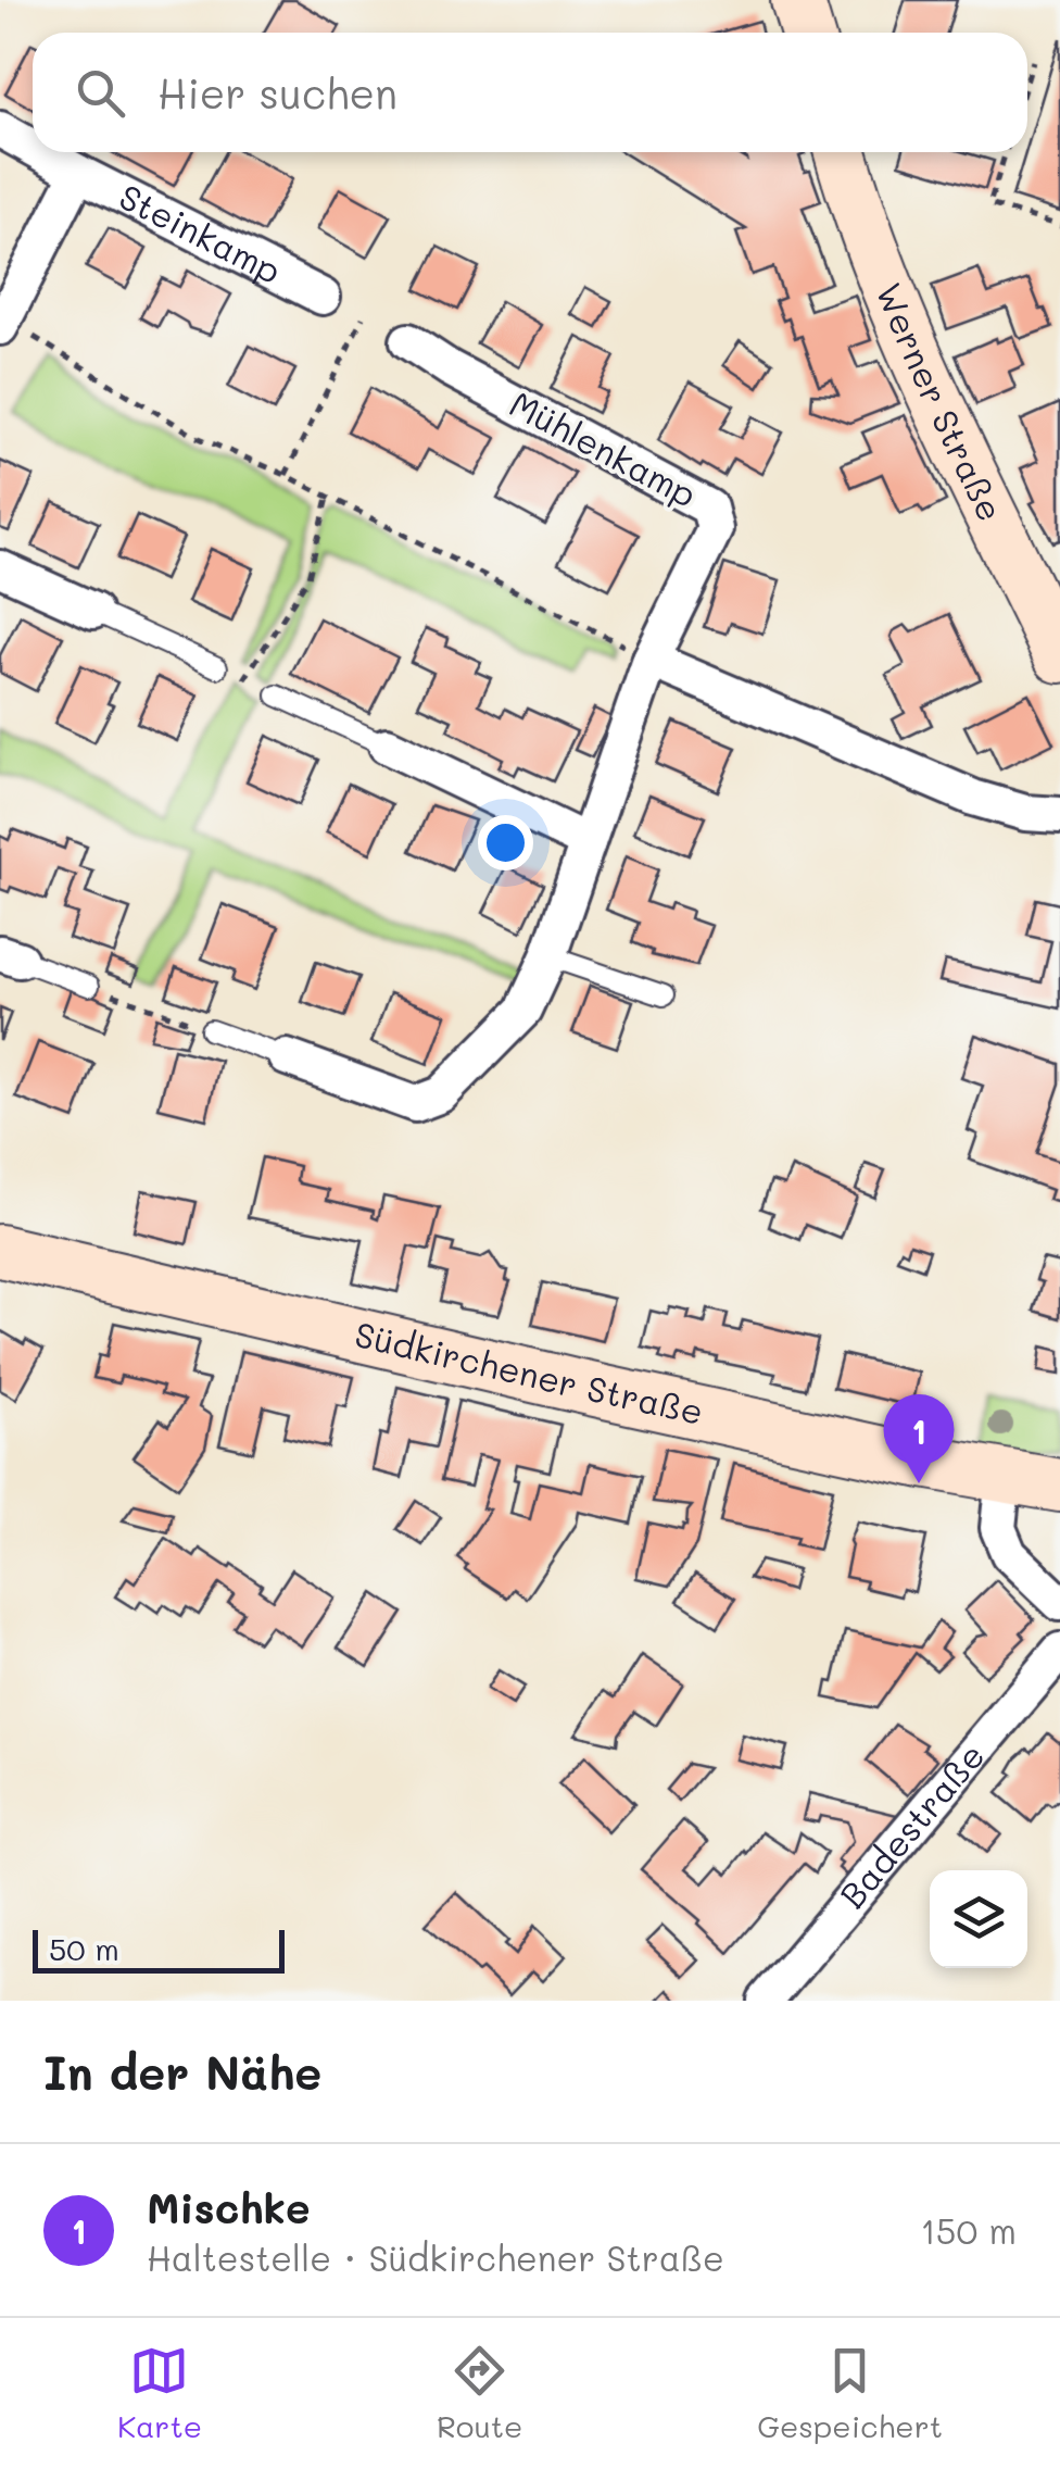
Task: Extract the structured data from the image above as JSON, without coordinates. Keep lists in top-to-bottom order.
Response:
{
  "streets": {
    "street": [
      "Steinkamp",
      "Werner Straße",
      "Mühlenkamp",
      "Südkirchener Straße",
      "Badestraße"
    ]
  },
  "scale_bar": "50 m",
  "page": {
    "search": "Hier suchen",
    "pins": "1",
    "scale": "50 m",
    "heading": "In der Nähe",
    "list": [
      {
        "mark": "1",
        "name": "Mischke",
        "note": "Haltestelle · Südkirchener Straße",
        "value": "150 m"
      }
    ],
    "nav": ["Karte", "Route", "Gespeichert"]
  }
}
